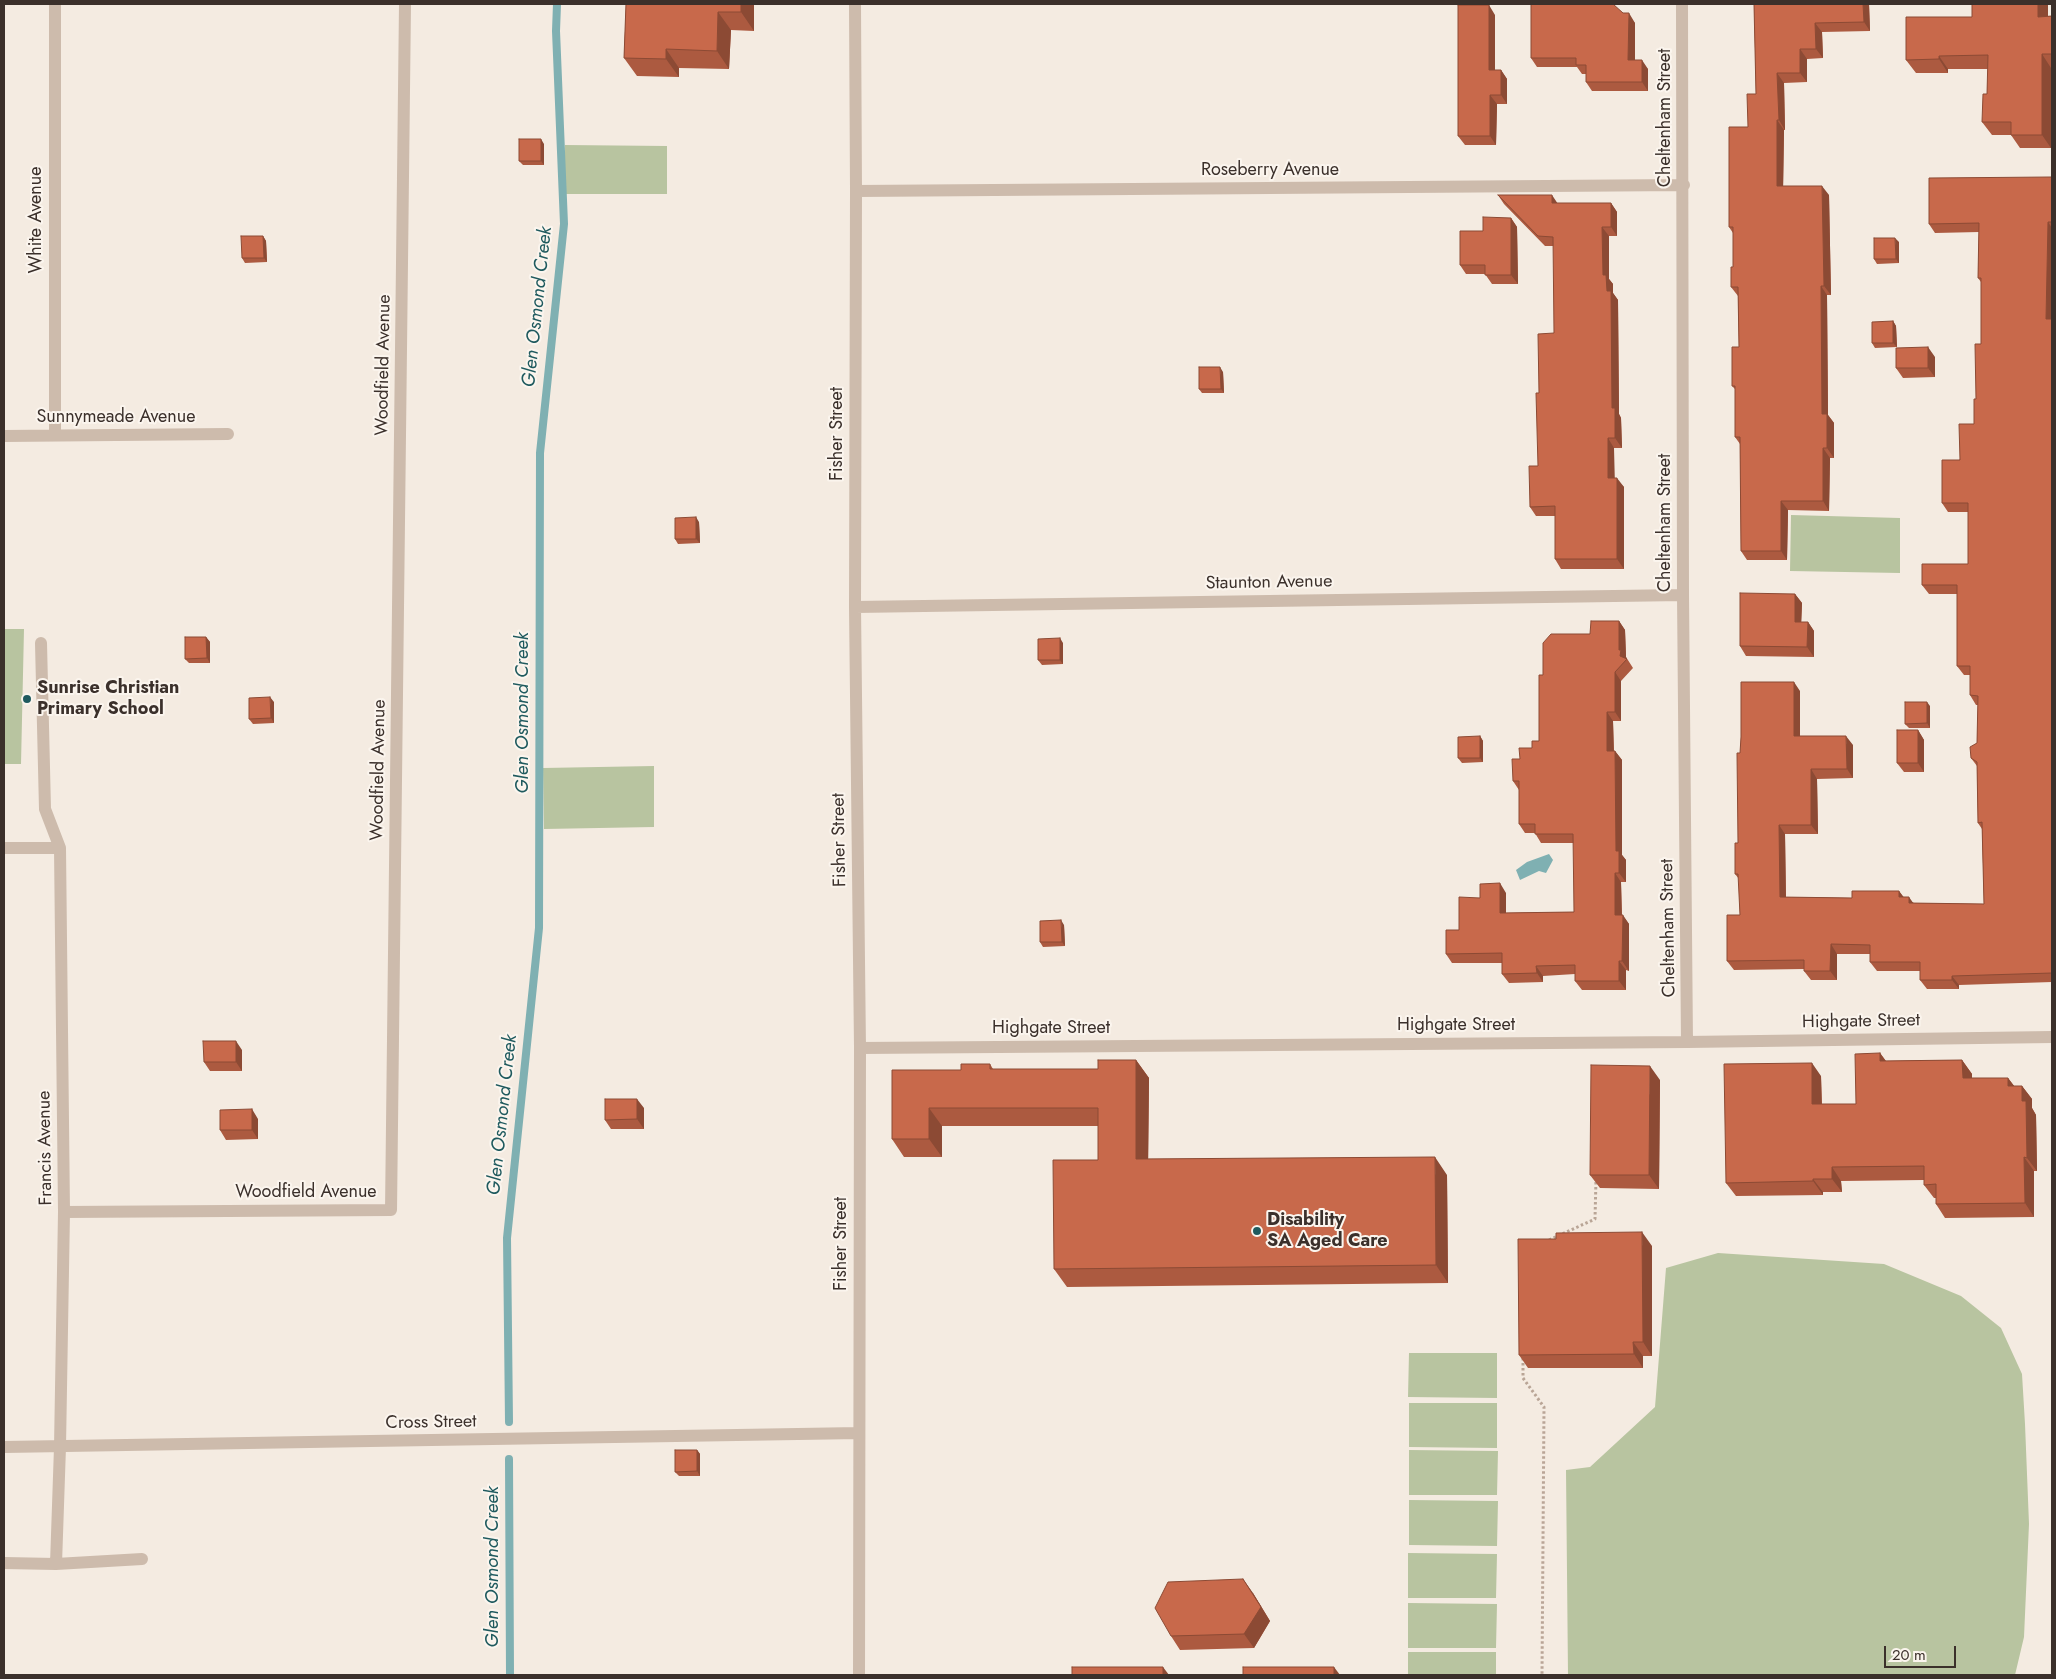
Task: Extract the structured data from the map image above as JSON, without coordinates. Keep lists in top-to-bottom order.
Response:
{
  "streets": {
    "street": [
      "Cheltenham Street",
      "Roseberry Avenue",
      "White Avenue",
      "Woodfield Avenue",
      "Sunnymeade Avenue",
      "Fisher Street",
      "Staunton Avenue",
      "Highgate Street",
      "Francis Avenue",
      "Cross Street"
    ]
  },
  "crossings": [
    ["Cheltenham Street", "Roseberry Avenue"],
    ["Cheltenham Street", "Staunton Avenue"],
    ["Cheltenham Street", "Highgate Street"],
    ["Roseberry Avenue", "Fisher Street"],
    ["White Avenue", "Sunnymeade Avenue"],
    ["Woodfield Avenue", "Francis Avenue"],
    ["Fisher Street", "Staunton Avenue"],
    ["Fisher Street", "Highgate Street"],
    ["Fisher Street", "Cross Street"],
    ["Francis Avenue", "Cross Street"]
  ],
  "water": ["Glen Osmond Creek"],
  "places": ["Sunrise Christian Primary School", "Disability SA Aged Care"],
  "scale_bar": "20 m"
}
